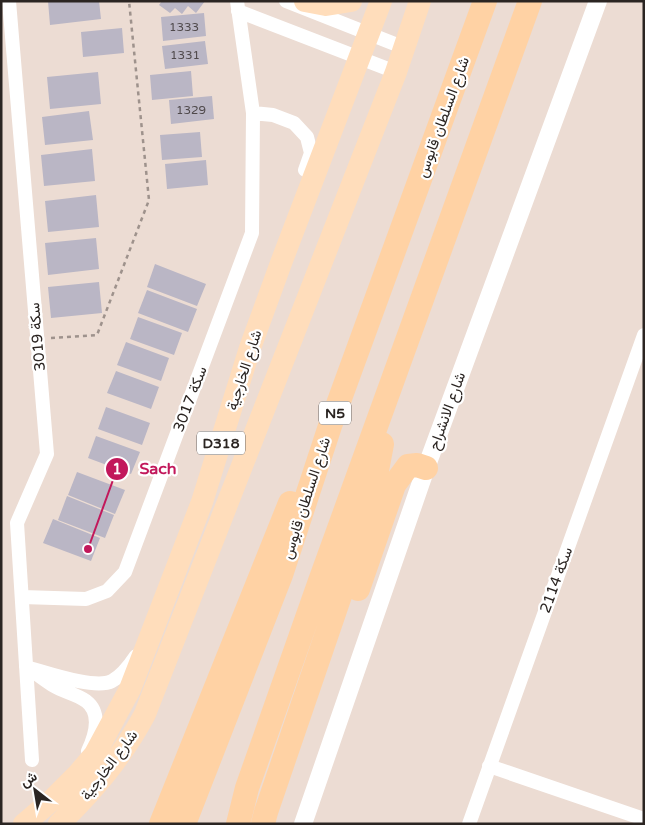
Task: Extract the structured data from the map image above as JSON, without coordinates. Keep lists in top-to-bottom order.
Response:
{
  "streets": {
    "highway": ["شارع السلطان قابوس", "N5"],
    "main road": ["شارع الخارجية", "D318"],
    "street": [
      "سكة 3019",
      "سكة 3017",
      "شارع الانشراح",
      "سكة 2114"
    ]
  },
  "crossings": [
    ["سكة 3019", "سكة 3017"]
  ],
  "places": ["Sach"],
  "house_numbers": ["1333", "1331", "1329"],
  "north": "top left"
}
